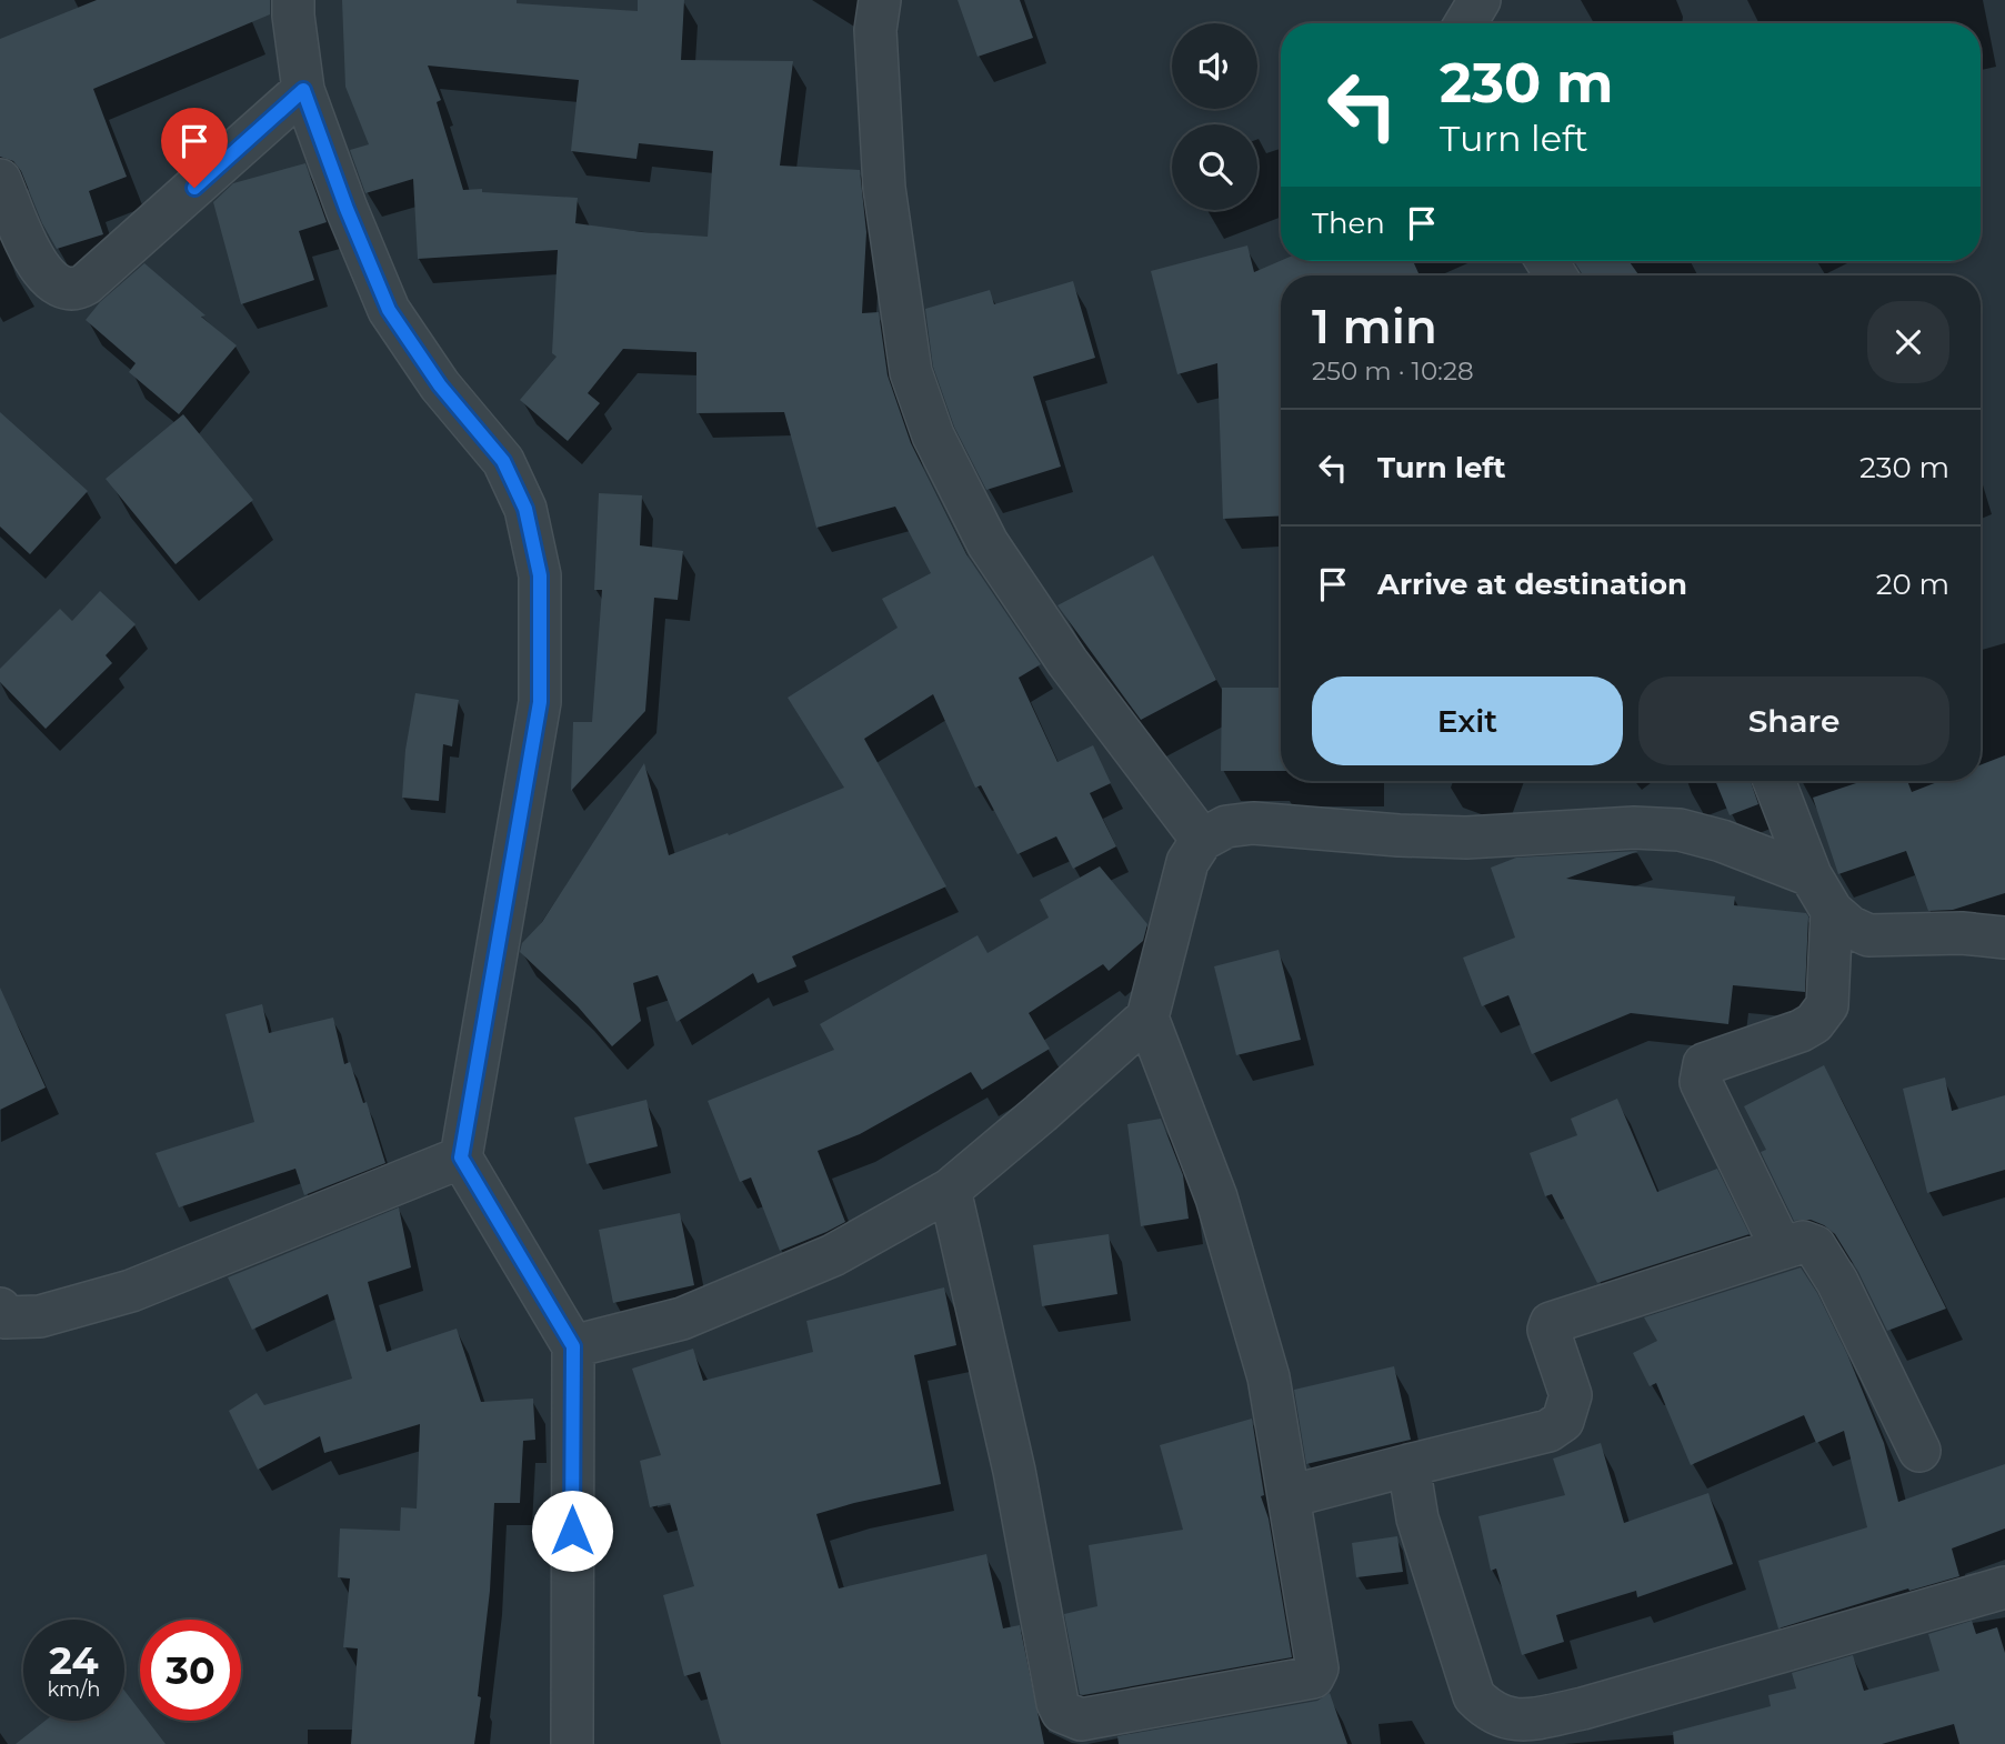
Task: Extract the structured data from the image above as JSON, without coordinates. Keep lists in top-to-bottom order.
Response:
{
  "page": {
    "turn": ["230 m", "Turn left"],
    "then": "Then",
    "heading": ["1 min", "250 m · 10:28"],
    "list": [
      {
        "name": "Turn left",
        "value": "230 m"
      },
      {
        "name": "Arrive at destination",
        "value": "20 m"
      }
    ],
    "buttons": ["Exit", "Share"],
    "speed": "24 km/h",
    "limit": "30"
  }
}
